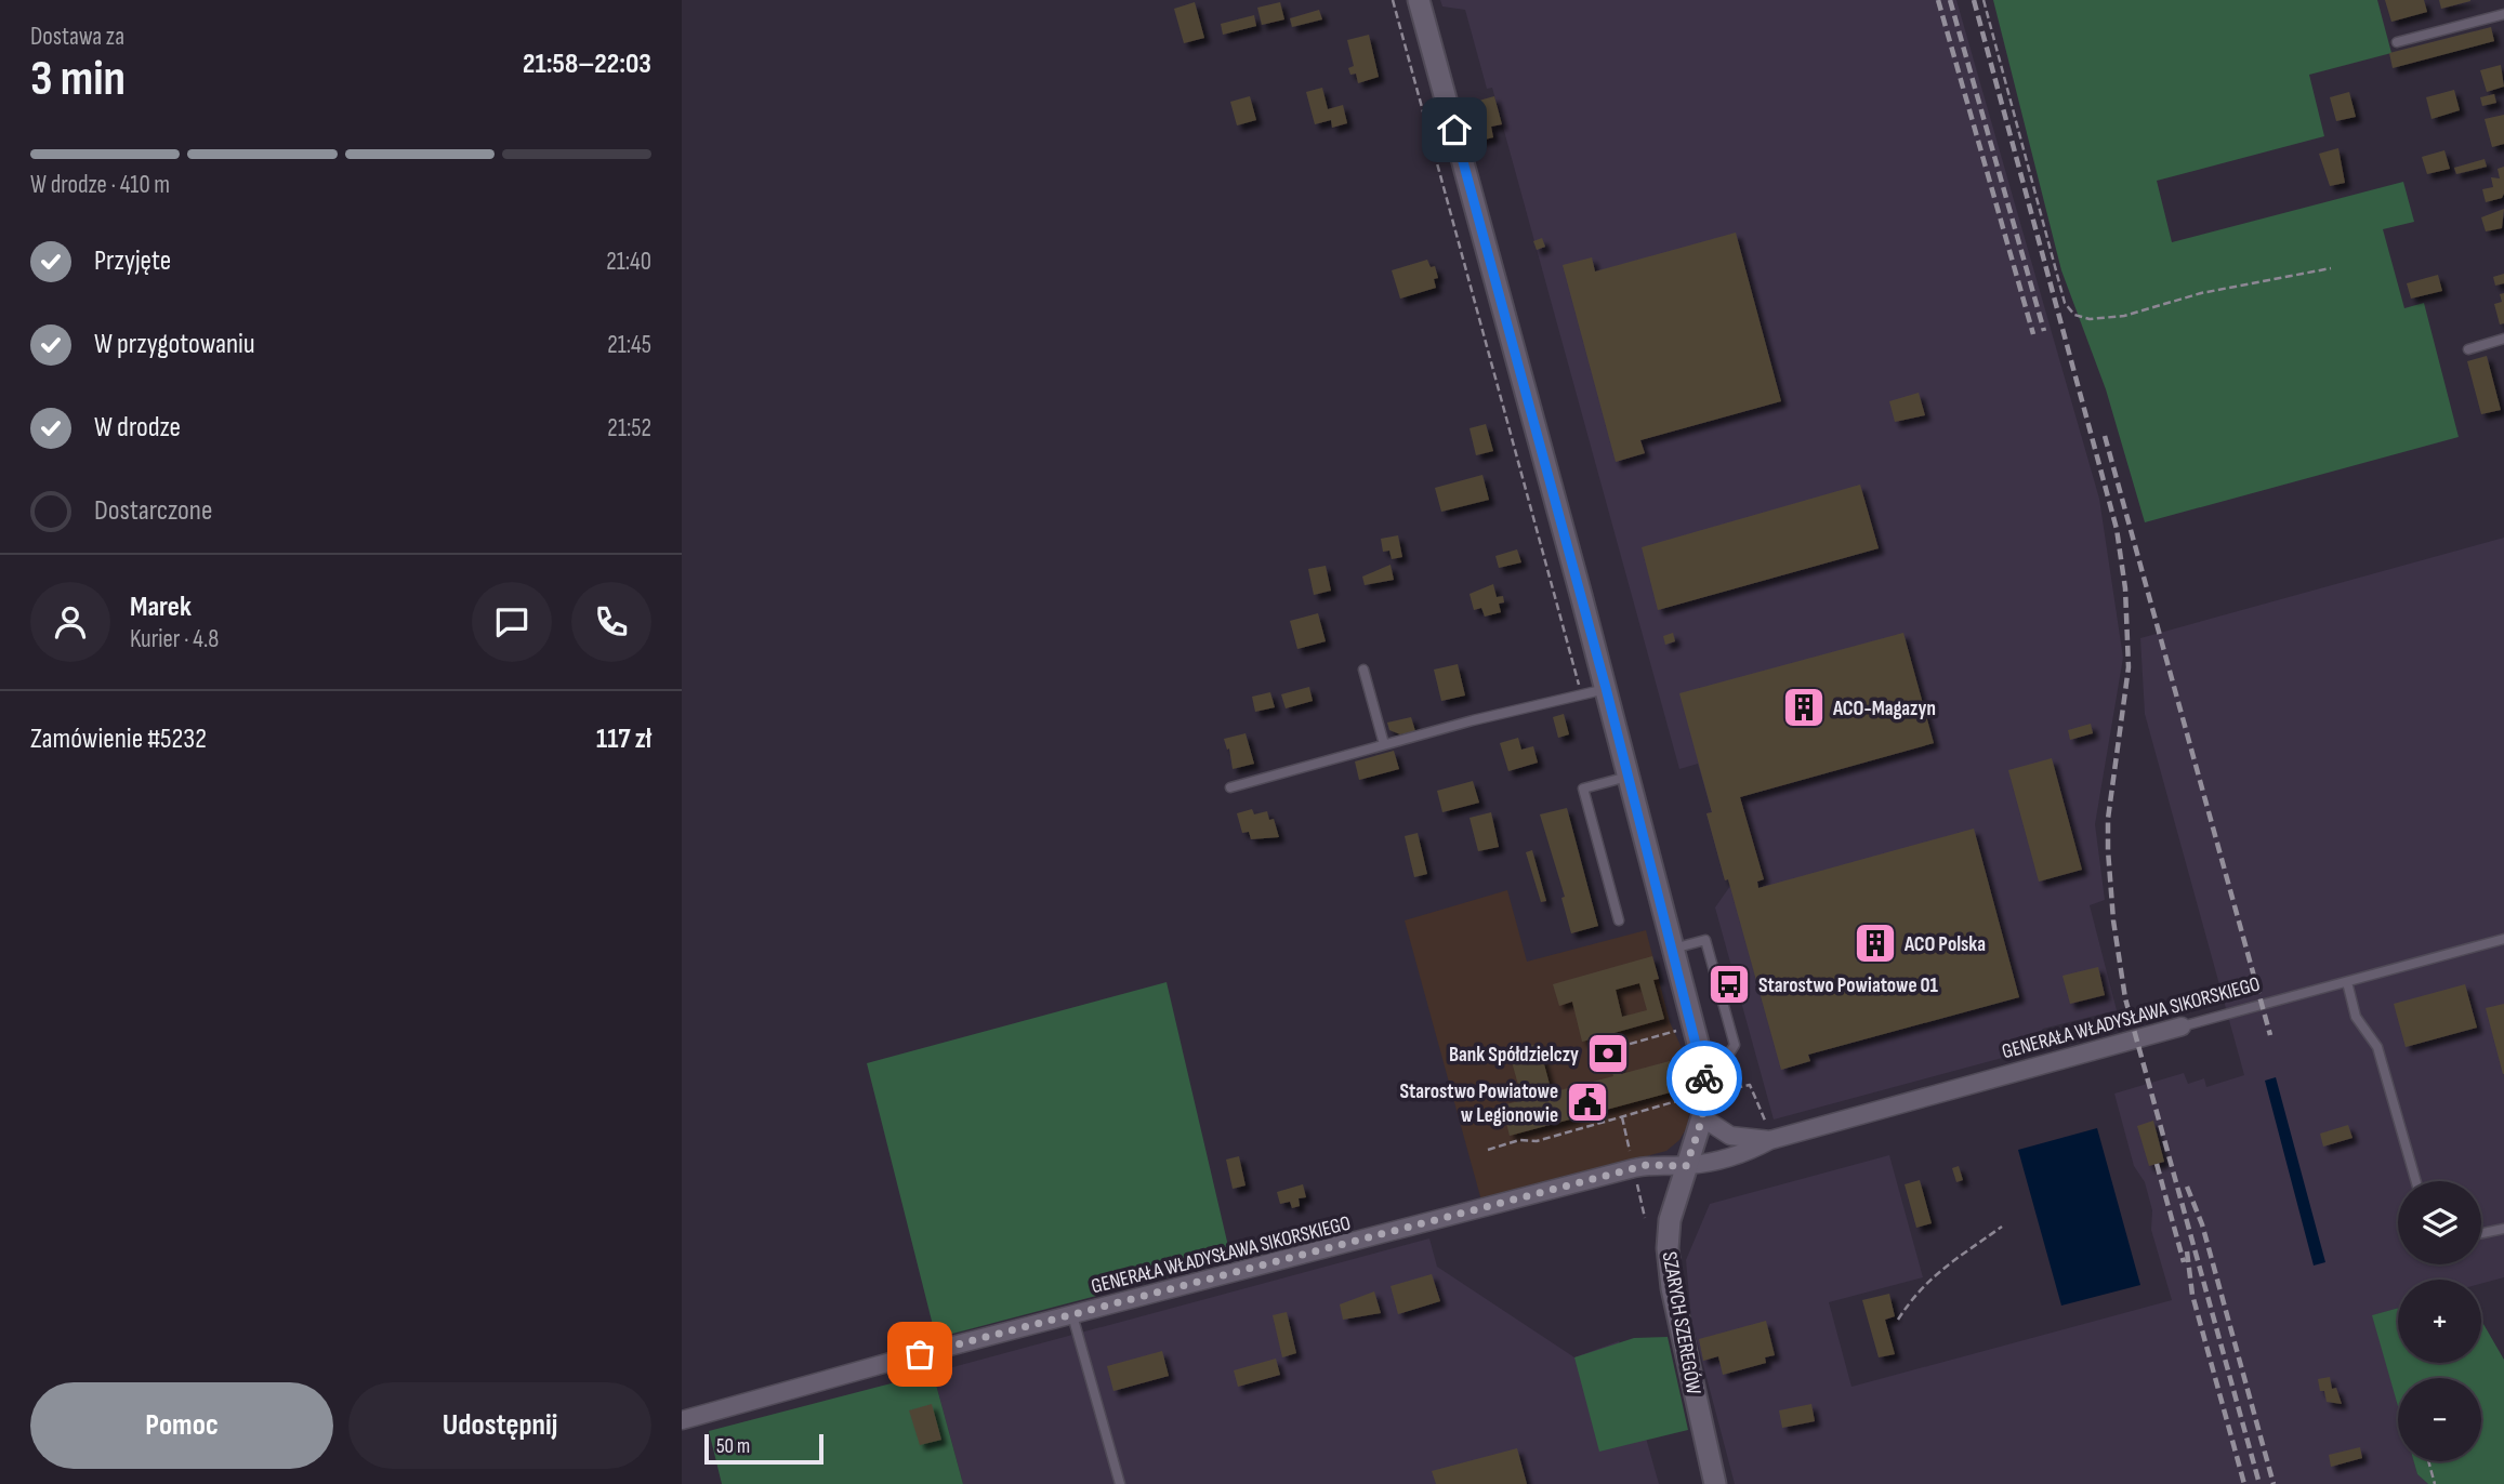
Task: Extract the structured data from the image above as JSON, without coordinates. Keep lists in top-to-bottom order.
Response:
{
  "streets": {
    "street": ["GENERAŁA WŁADYSŁAWA SIKORSKIEGO", "SZARYCH SZEREGÓW"]
  },
  "crossings": [
    ["GENERAŁA WŁADYSŁAWA SIKORSKIEGO", "SZARYCH SZEREGÓW"]
  ],
  "places": {
    "building": ["ACO-Magazyn", "ACO Polska"],
    "bus stop": ["Starostwo Powiatowe 01"],
    "bank": ["Bank Spółdzielczy"],
    "public building": ["Starostwo Powiatowe w Legionowie"]
  },
  "scale_bar": "50 m",
  "page": {
    "heading": ["3 min", "Dostawa za", "21:58–22:03"],
    "panel": [
      "Marek",
      "Kurier · 4.8",
      "Zamówienie #5232",
      "117 zł"
    ],
    "bar": "W drodze · 410 m",
    "list": [
      ["Przyjęte", "21:40"],
      ["W przygotowaniu", "21:45"],
      ["W drodze", "21:52"],
      "Dostarczone"
    ],
    "map_buttons": ["+", "−"],
    "buttons": ["Pomoc", "Udostępnij"],
    "scale": "50 m"
  }
}
